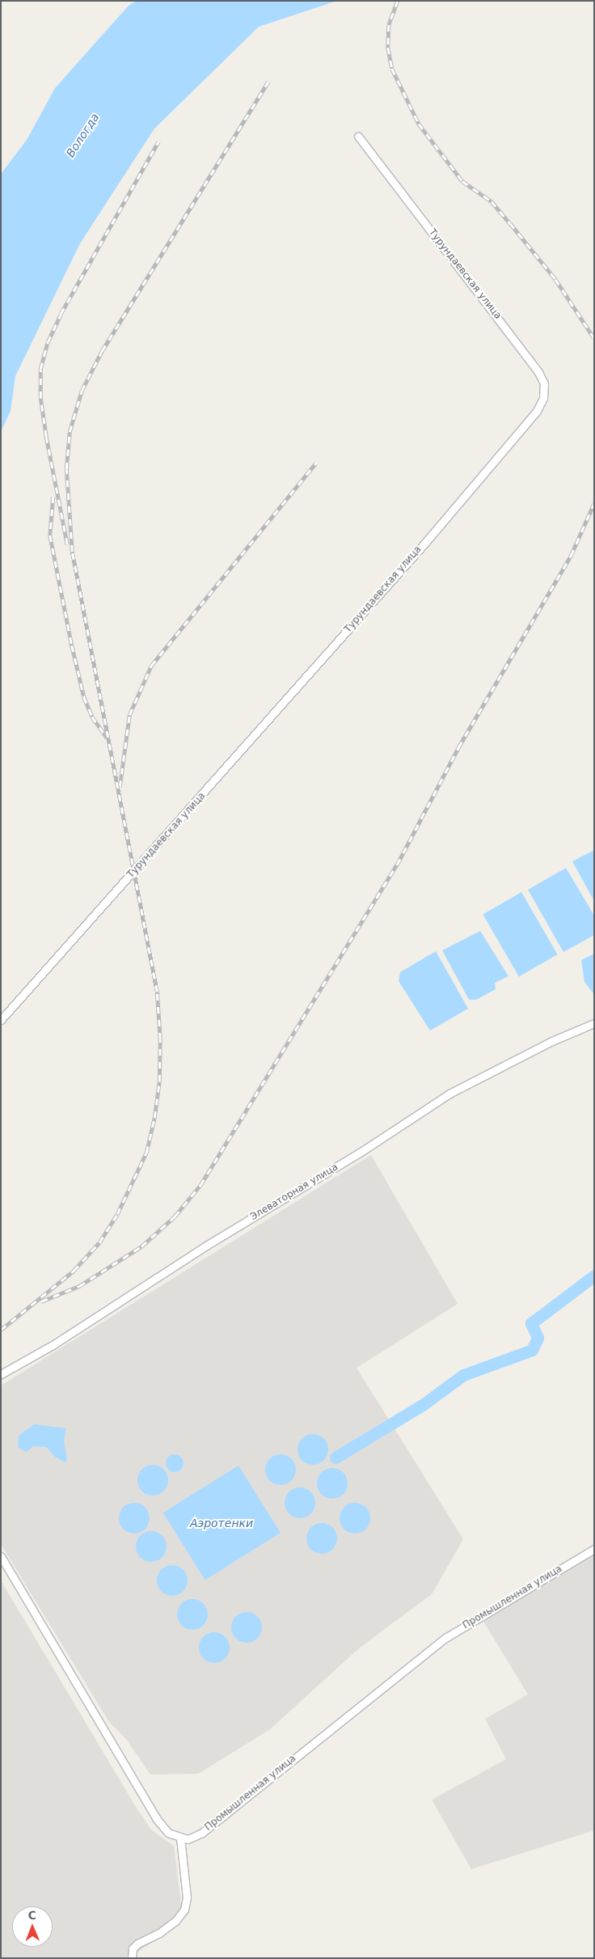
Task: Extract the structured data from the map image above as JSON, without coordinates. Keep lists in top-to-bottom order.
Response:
{
  "streets": {
    "street": ["Турундаевская улица", "Элеваторная улица", "Промышленная улица"]
  },
  "water": ["Вологда", "Аэротенки"],
  "north": "top"
}
